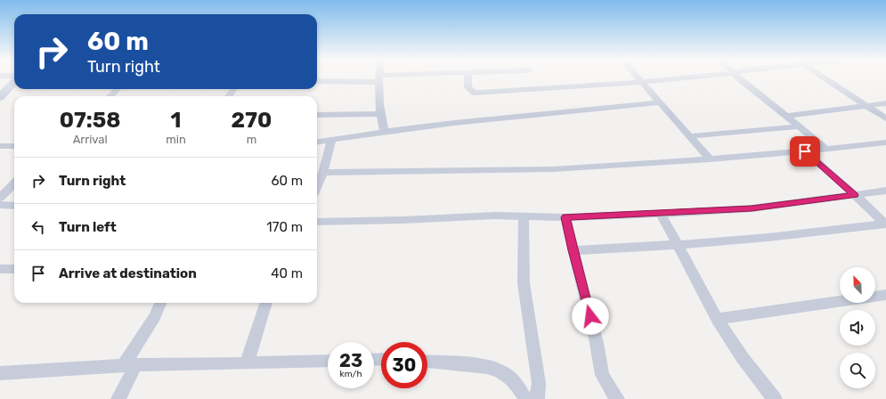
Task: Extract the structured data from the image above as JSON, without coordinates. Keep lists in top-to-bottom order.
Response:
{
  "north": "top left",
  "page": {
    "turn": ["60 m", "Turn right"],
    "eta": [
      "07:58",
      "Arrival",
      "1",
      "min",
      "270",
      "m"
    ],
    "list": [
      {
        "name": "Turn right",
        "value": "60 m"
      },
      {
        "name": "Turn left",
        "value": "170 m"
      },
      {
        "name": "Arrive at destination",
        "value": "40 m"
      }
    ],
    "speed": "23 km/h",
    "limit": "30"
  }
}
